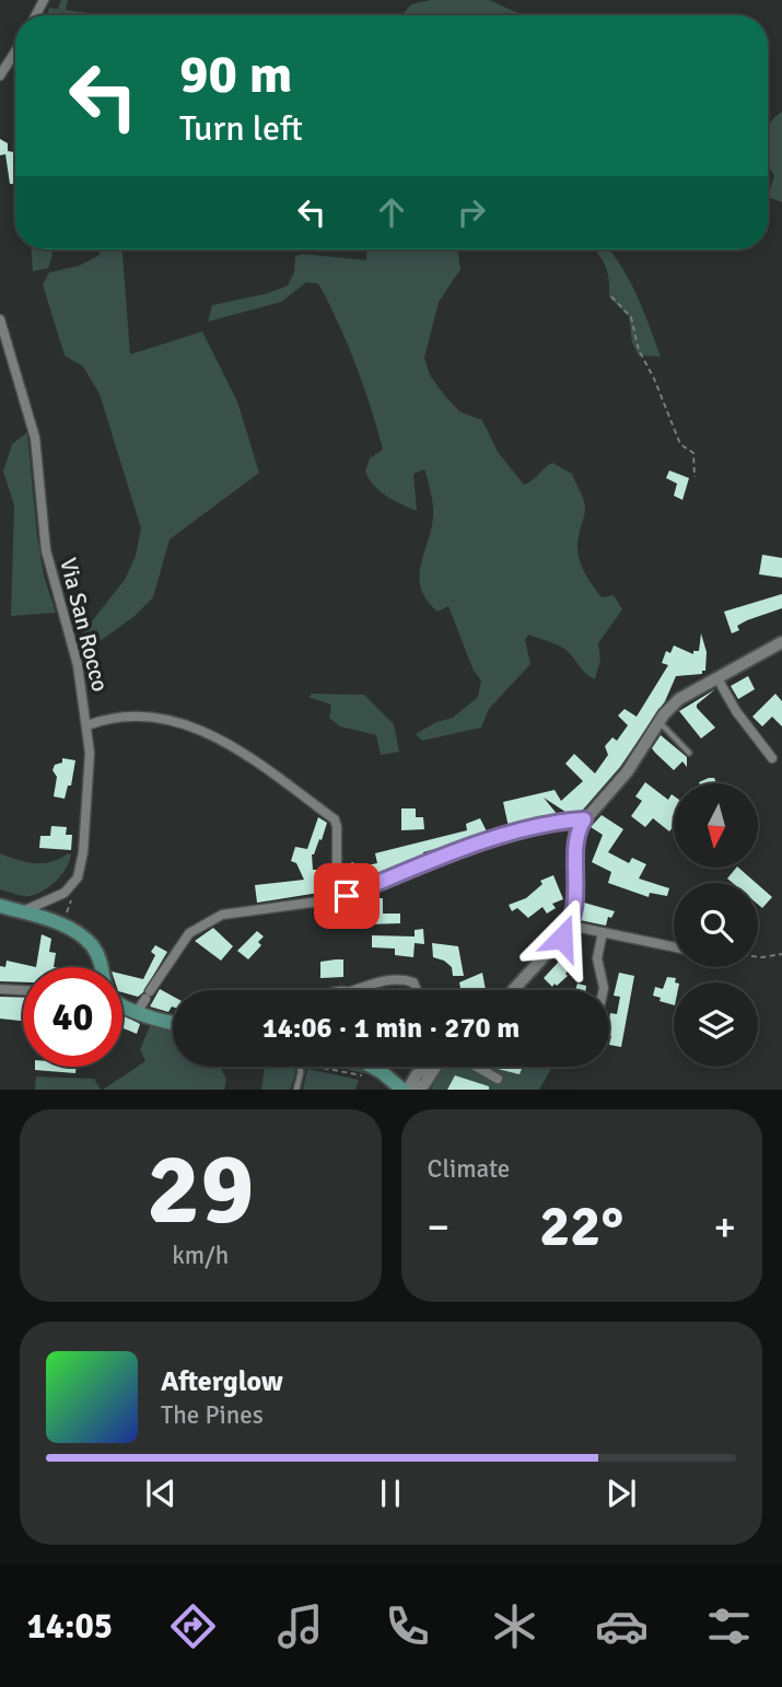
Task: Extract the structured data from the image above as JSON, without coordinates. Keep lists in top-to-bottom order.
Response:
{
  "streets": {
    "street": ["Via San Rocco"]
  },
  "north": "bottom",
  "page": {
    "turn": ["90 m", "Turn left"],
    "limit": "40",
    "trip": "14:06 · 1 min · 270 m",
    "tile": [
      ["29", "km/h"],
      "Climate"
    ],
    "heat": ["−", "22°", "+"],
    "song": ["Afterglow", "The Pines"],
    "tabs": "14:05"
  }
}
